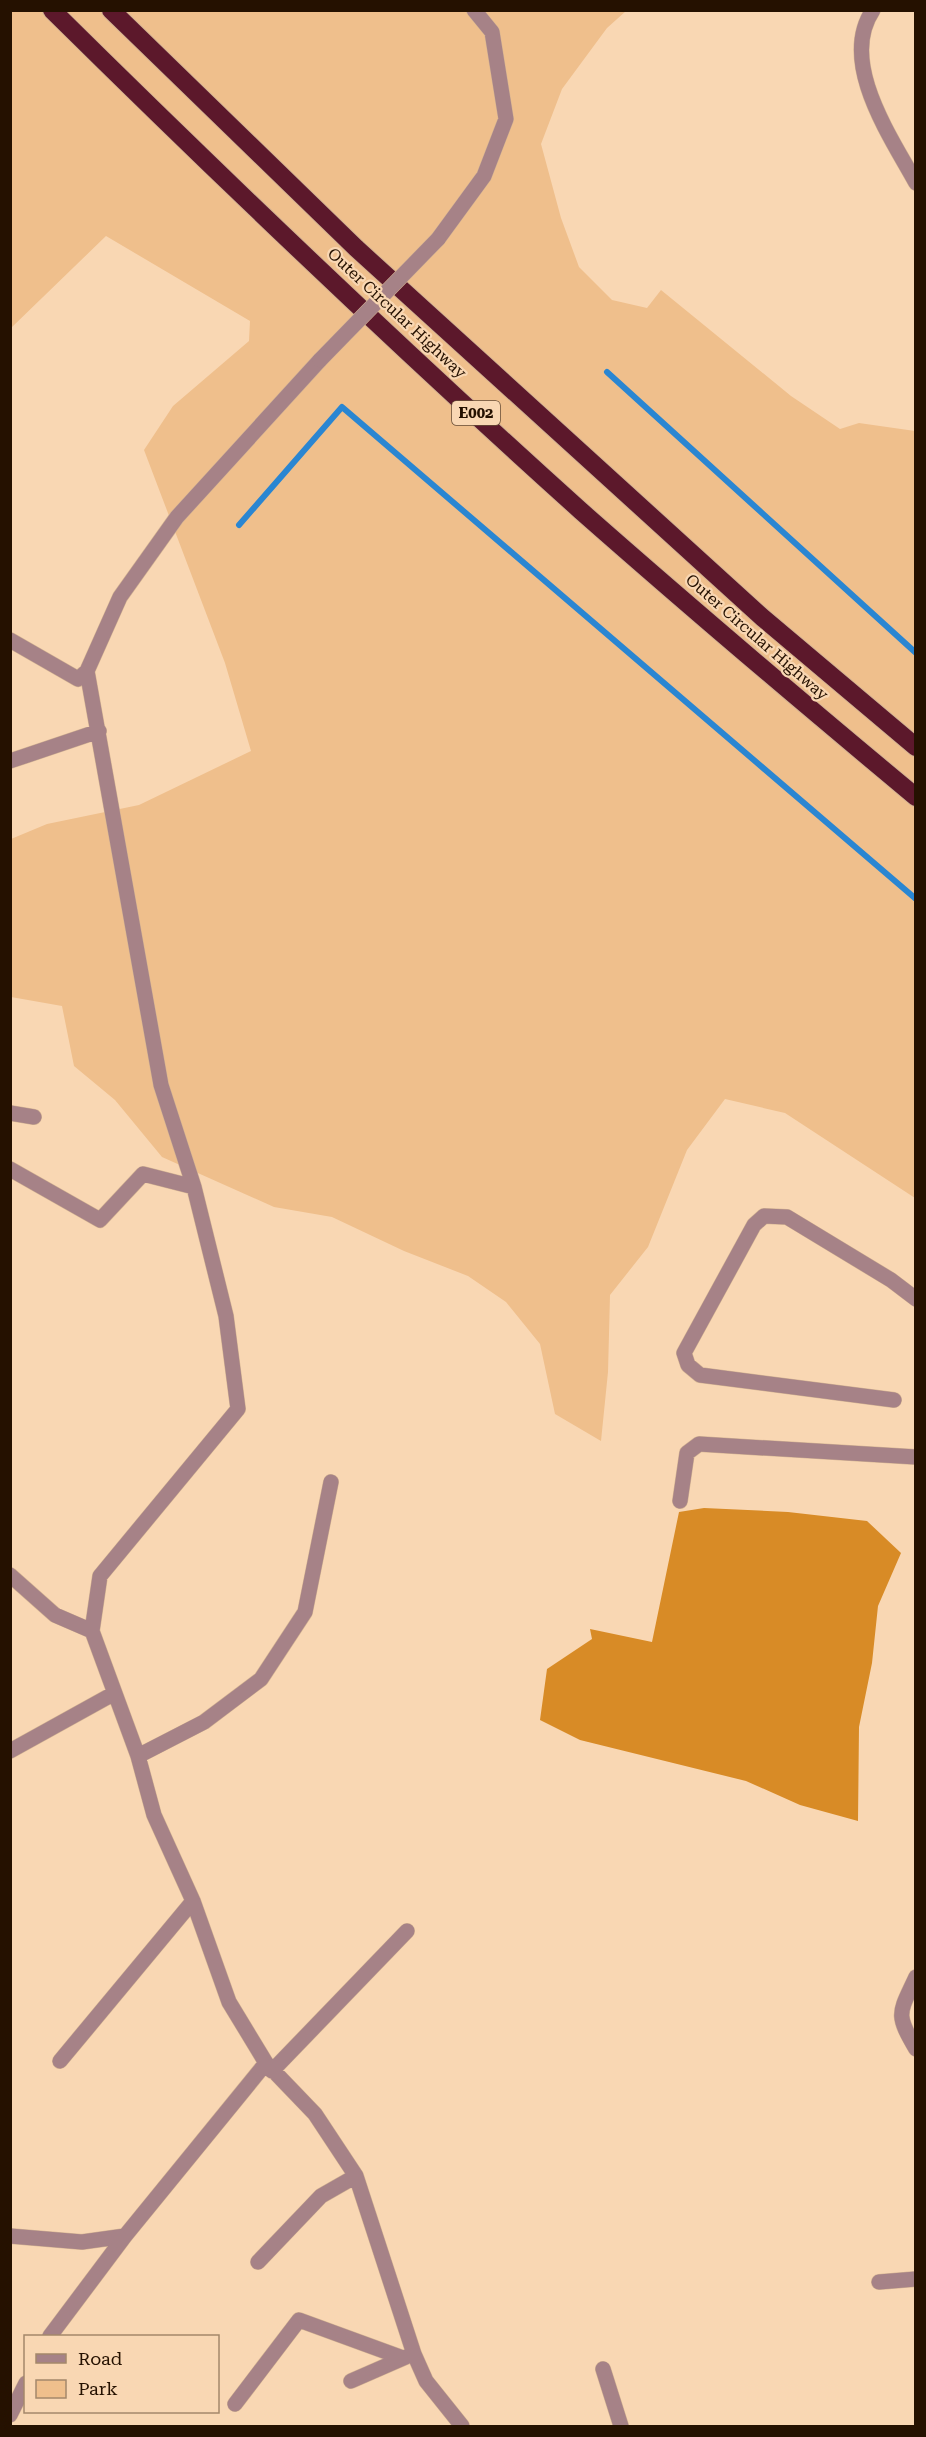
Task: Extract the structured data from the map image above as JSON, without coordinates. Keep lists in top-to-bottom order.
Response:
{
  "streets": {
    "highway": ["Outer Circular Highway", "E002"]
  },
  "legend": ["Road", "Park"]
}
